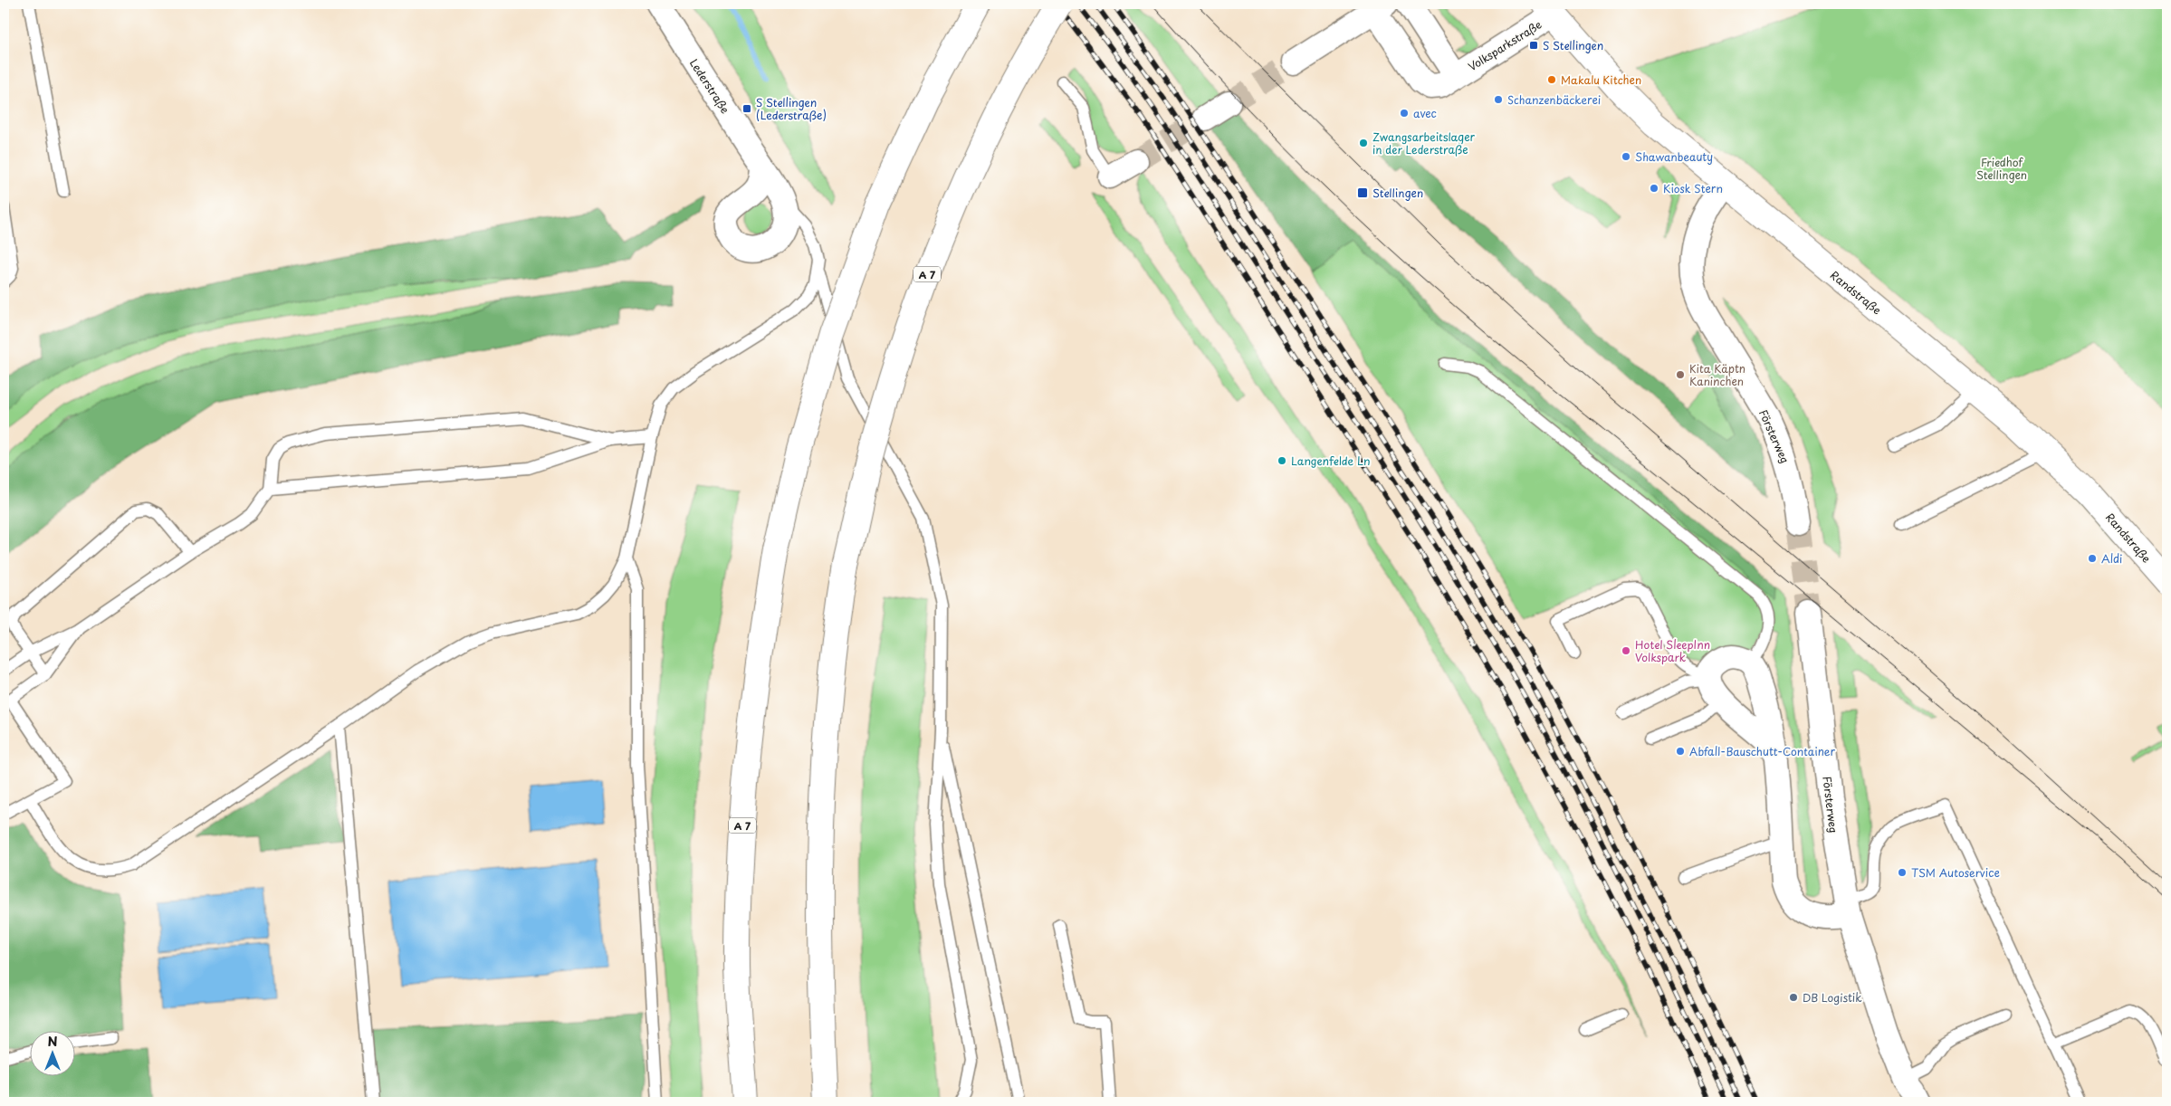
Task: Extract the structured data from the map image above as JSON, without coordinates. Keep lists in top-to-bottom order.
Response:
{
  "streets": {
    "main road": ["A 7", "Randstraße"],
    "street": ["Volksparkstraße", "Lederstraße", "Försterweg"]
  },
  "crossings": [
    ["Volksparkstraße", "Randstraße"],
    ["Randstraße", "Försterweg"]
  ],
  "parks": ["Friedhof Stellingen"],
  "places": {
    "transit": ["S Stellingen", "S Stellingen (Lederstraße)", "Stellingen"],
    "other": [
      "Makalu Kitchen",
      "Schanzenbäckerei",
      "avec",
      "Zwangsarbeitslager in der Lederstraße",
      "Shawanbeauty",
      "Kiosk Stern",
      "Kita Käptn Kaninchen",
      "Langenfelde Ln",
      "Aldi",
      "Hotel SleepInn Volkspark",
      "Abfall-Bauschutt-Container",
      "TSM Autoservice",
      "DB Logistik"
    ]
  },
  "north": "top"
}
